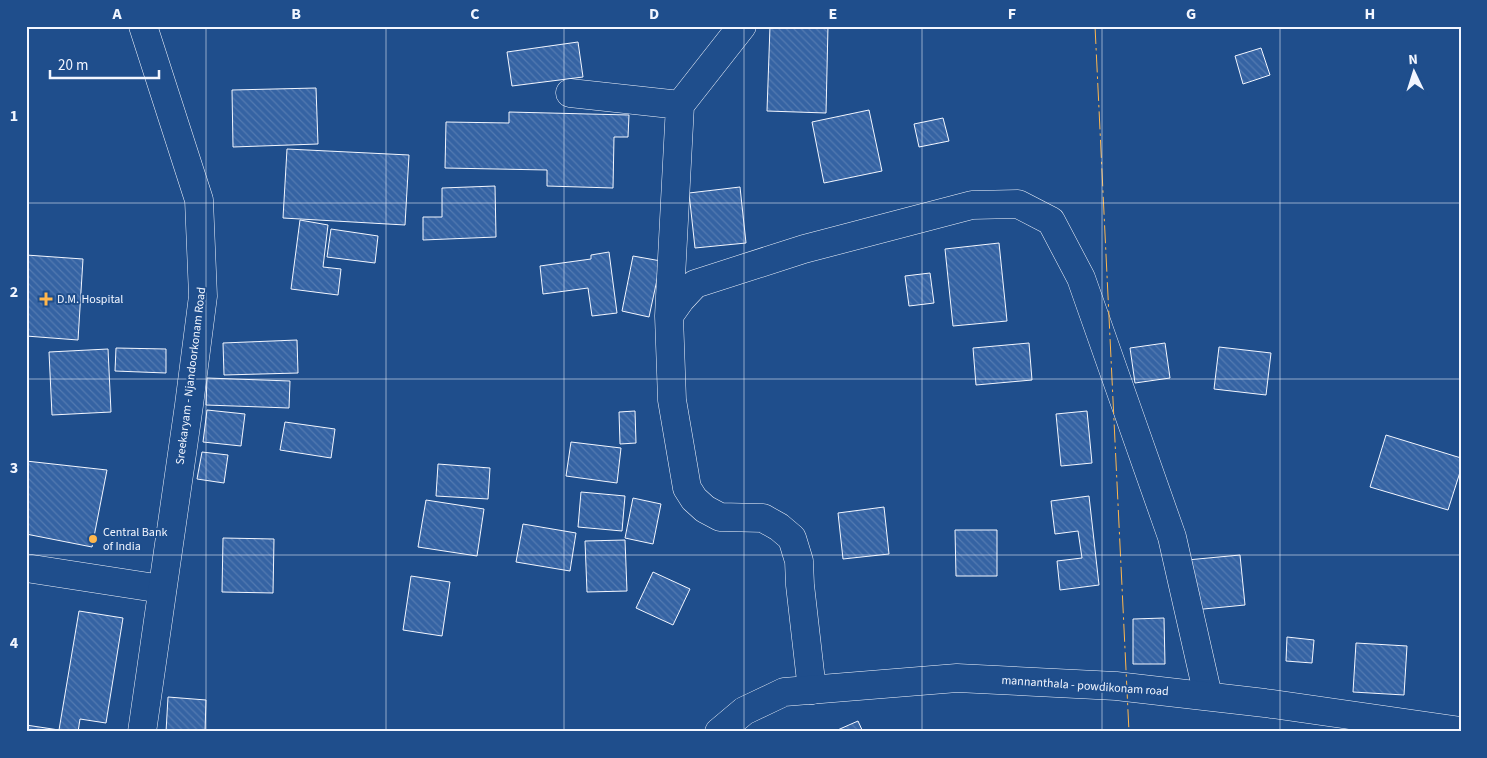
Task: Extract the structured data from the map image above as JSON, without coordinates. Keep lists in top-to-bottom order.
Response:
{
  "streets": {
    "street": ["Sreekaryam - Njandoorkonam Road", "mannanthala - powdikonam road"]
  },
  "places": {
    "health": ["D.M. Hospital"],
    "other": ["Central Bank of India"]
  },
  "scale_bar": "20 m",
  "north": "top",
  "grid": {
    "columns": [
      "A",
      "B",
      "C",
      "D",
      "E",
      "F",
      "G",
      "H"
    ],
    "rows": [
      "1",
      "2",
      "3",
      "4"
    ]
  }
}
